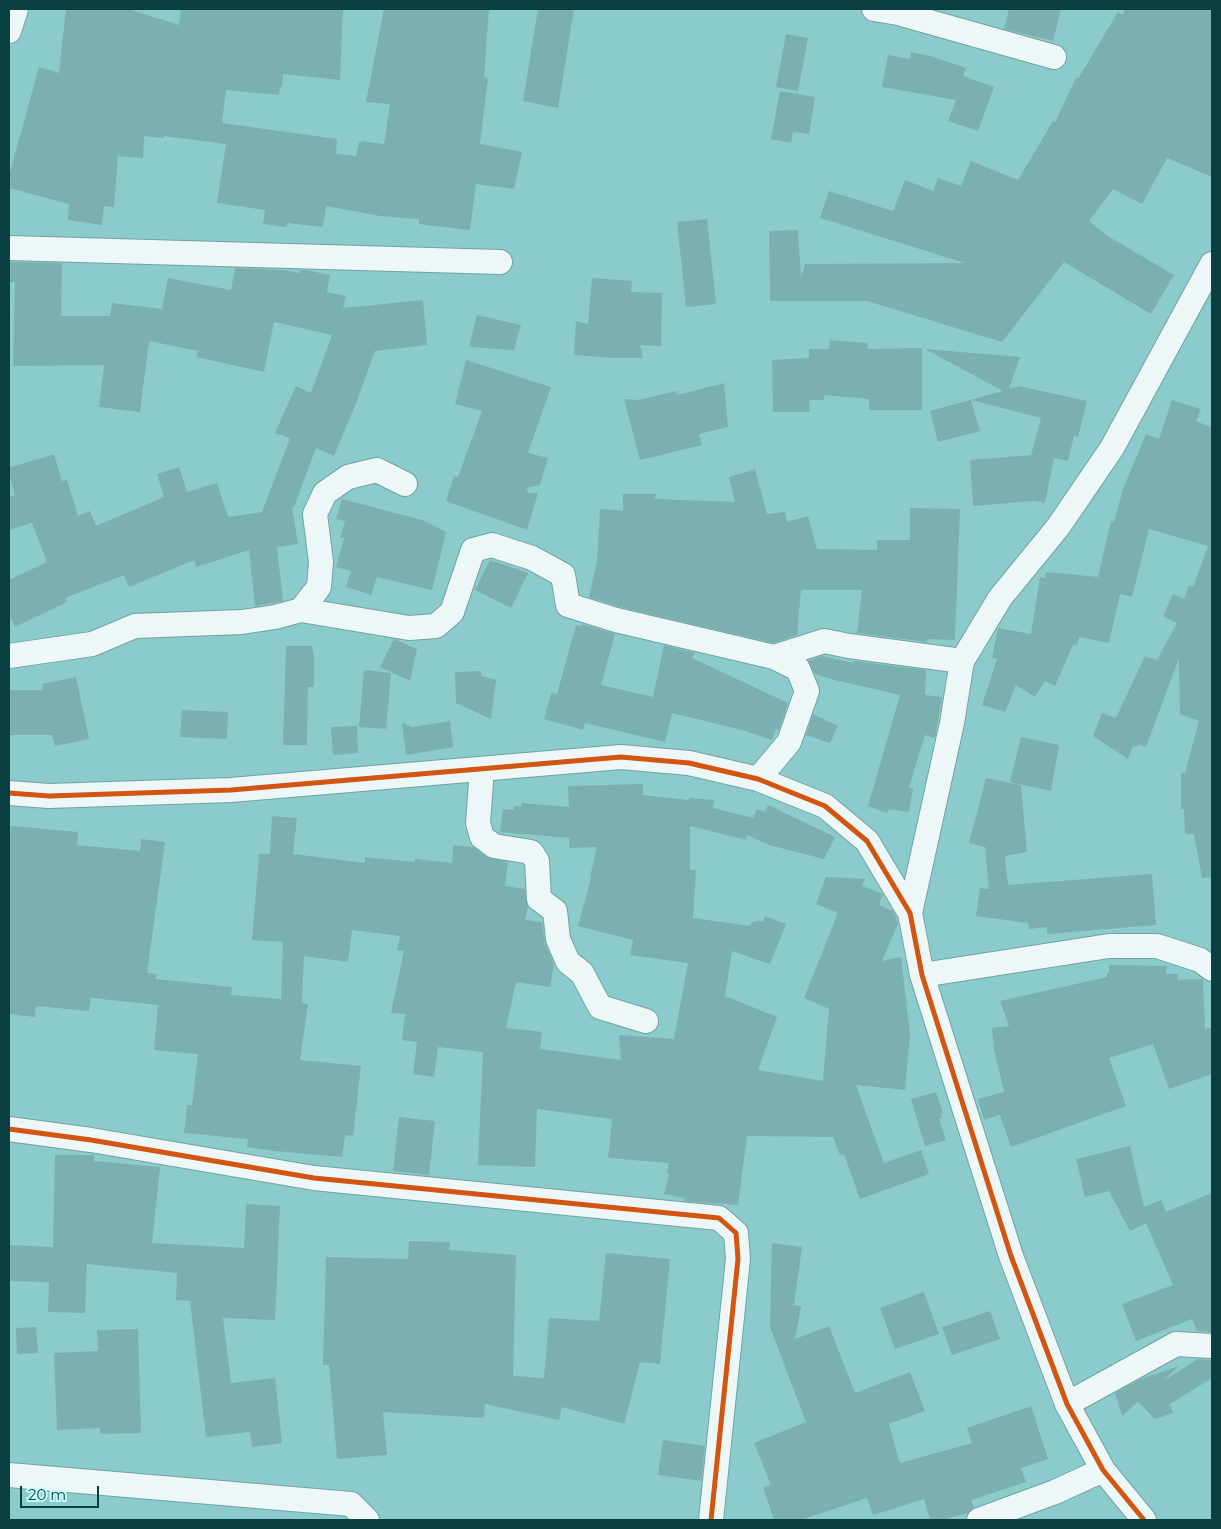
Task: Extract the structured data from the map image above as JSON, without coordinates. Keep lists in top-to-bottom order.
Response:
{
  "scale_bar": "20 m"
}
